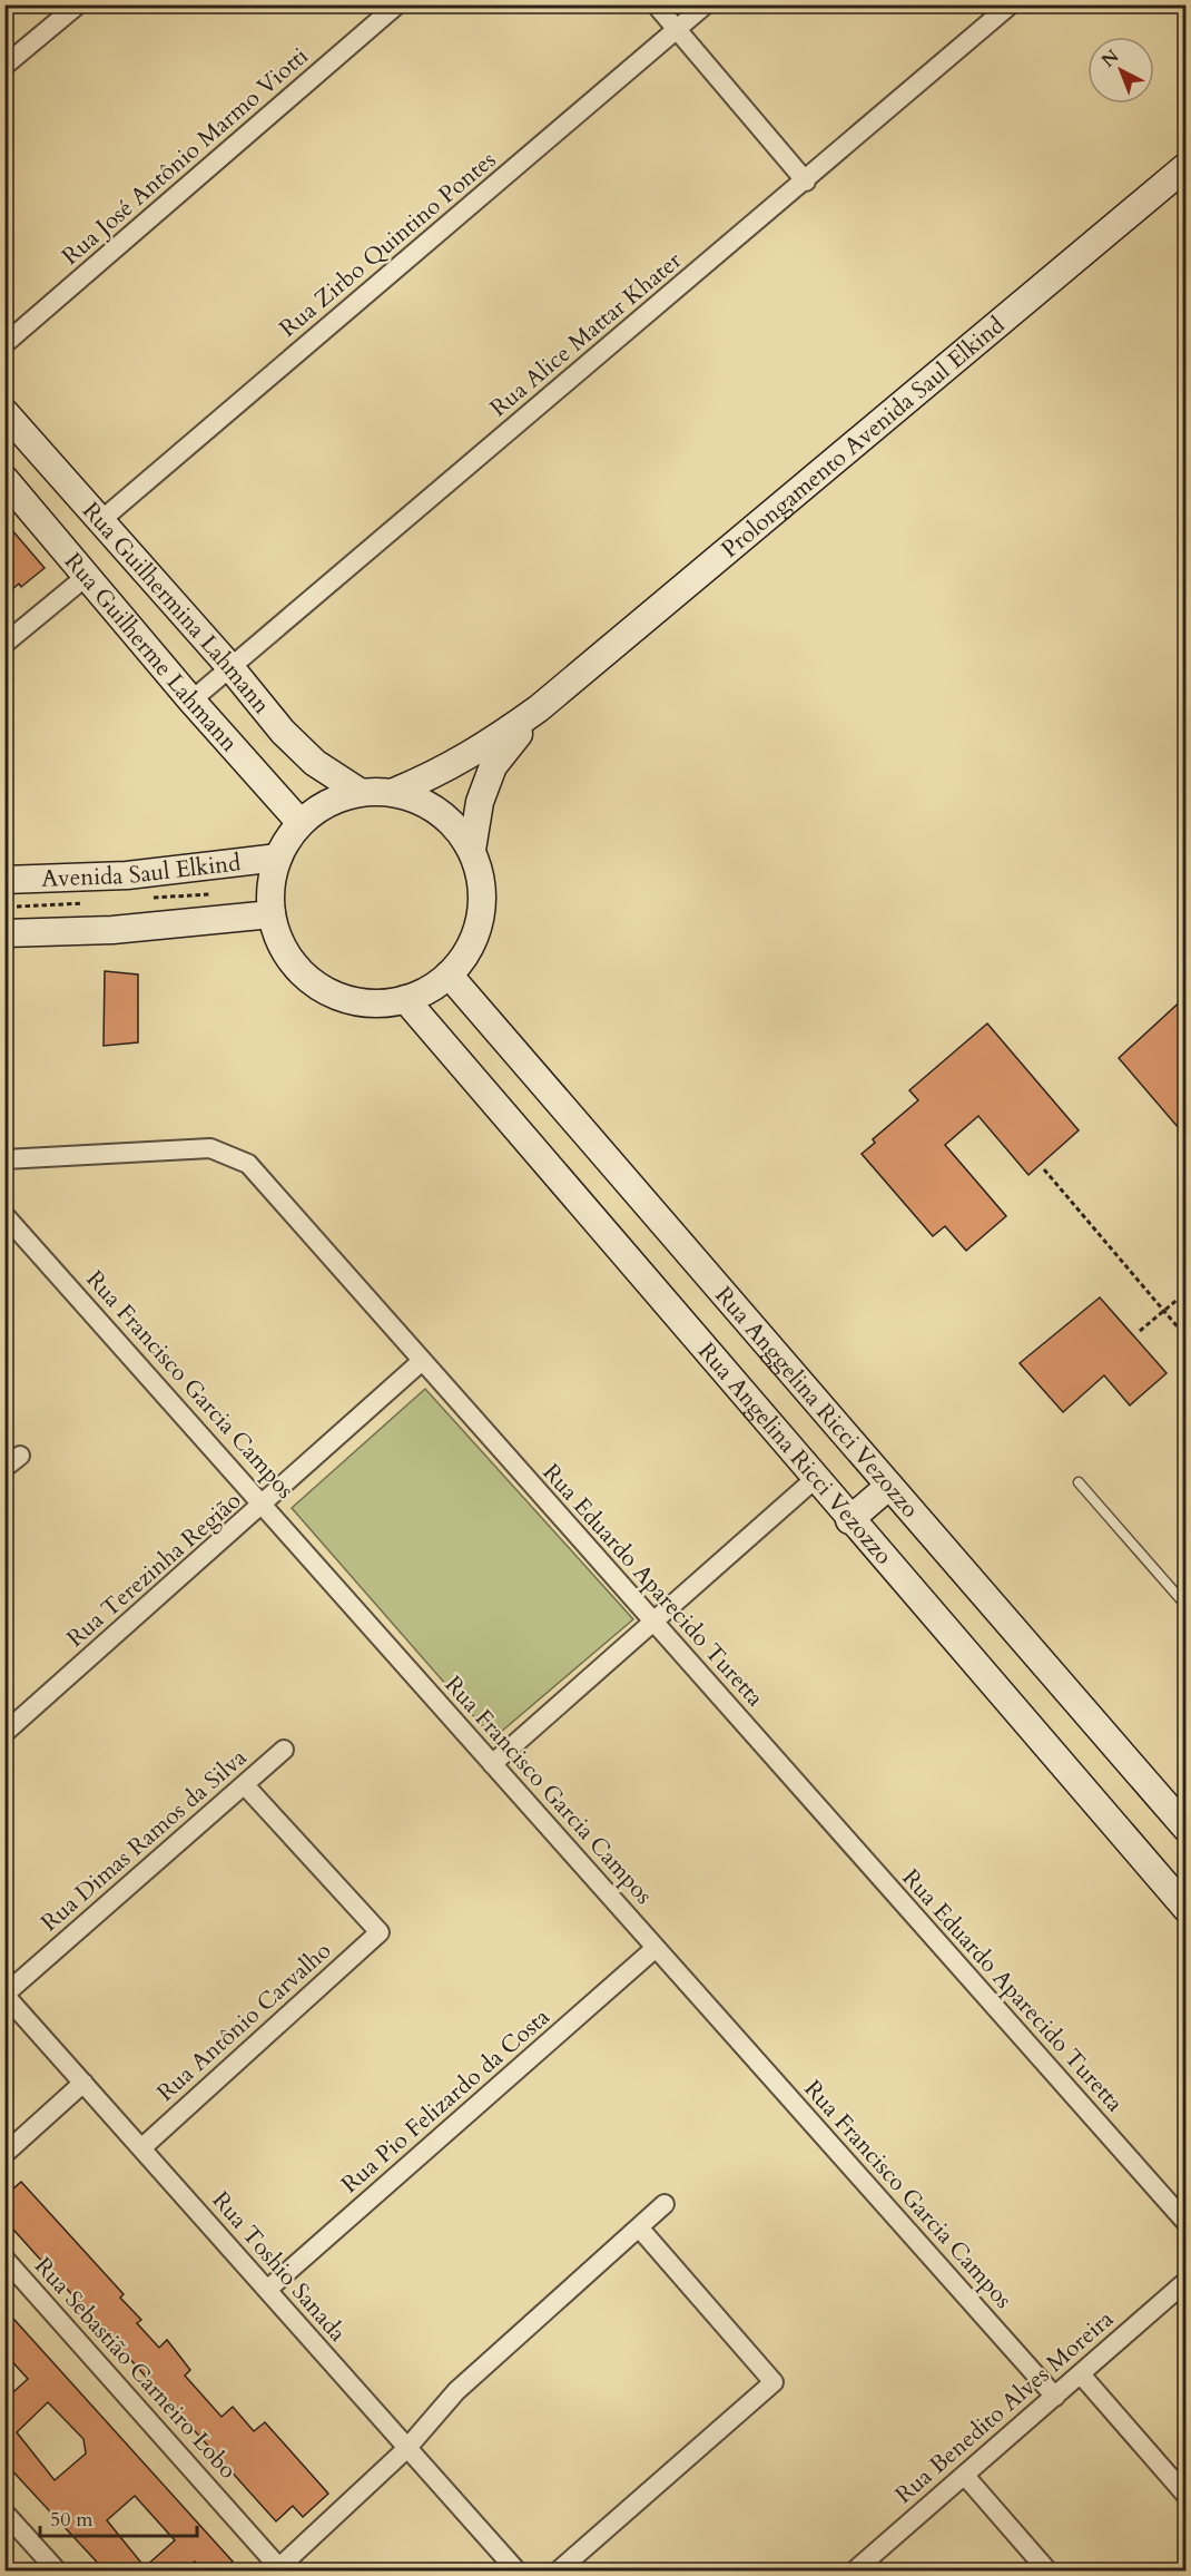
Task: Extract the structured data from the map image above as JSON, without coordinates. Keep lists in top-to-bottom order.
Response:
{
  "streets": {
    "main road": [
      "Prolongamento Avenida Saul Elkind",
      "Rua Guilhermina Lahmann",
      "Rua Guilherme Lahmann",
      "Avenida Saul Elkind",
      "Rua Anggelina Ricci Vezozzo",
      "Rua Angelina Ricci Vezozzo"
    ],
    "street": [
      "Rua José Antônio Marmo Viotti",
      "Rua Zirbo Quintino Pontes",
      "Rua Alice Mattar Khater",
      "Rua Francisco Garcia Campos",
      "Rua Terezinha Região",
      "Rua Eduardo Aparecido Turetta",
      "Rua Dimas Ramos da Silva",
      "Rua Antônio Carvalho",
      "Rua Pio Felizardo da Costa",
      "Rua Toshio Sanada",
      "Rua Sebastião Carneiro Lobo",
      "Rua Benedito Alves Moreira"
    ]
  },
  "crossings": [
    ["Rua Zirbo Quintino Pontes", "Rua Guilhermina Lahmann"],
    ["Rua Alice Mattar Khater", "Rua Guilhermina Lahmann"],
    ["Rua Alice Mattar Khater", "Rua Guilherme Lahmann"],
    ["Prolongamento Avenida Saul Elkind", "Rua Guilhermina Lahmann"],
    ["Prolongamento Avenida Saul Elkind", "Rua Guilherme Lahmann"],
    ["Prolongamento Avenida Saul Elkind", "Avenida Saul Elkind"],
    ["Prolongamento Avenida Saul Elkind", "Rua Anggelina Ricci Vezozzo"],
    ["Prolongamento Avenida Saul Elkind", "Rua Angelina Ricci Vezozzo"],
    ["Rua Guilhermina Lahmann", "Rua Guilherme Lahmann"],
    ["Rua Guilhermina Lahmann", "Avenida Saul Elkind"],
    ["Rua Guilhermina Lahmann", "Rua Anggelina Ricci Vezozzo"],
    ["Rua Guilhermina Lahmann", "Rua Angelina Ricci Vezozzo"],
    ["Rua Guilherme Lahmann", "Avenida Saul Elkind"],
    ["Rua Guilherme Lahmann", "Rua Anggelina Ricci Vezozzo"],
    ["Rua Guilherme Lahmann", "Rua Angelina Ricci Vezozzo"],
    ["Avenida Saul Elkind", "Rua Anggelina Ricci Vezozzo"],
    ["Avenida Saul Elkind", "Rua Angelina Ricci Vezozzo"],
    ["Rua Francisco Garcia Campos", "Rua Terezinha Região"],
    ["Rua Francisco Garcia Campos", "Rua Pio Felizardo da Costa"],
    ["Rua Francisco Garcia Campos", "Rua Benedito Alves Moreira"],
    ["Rua Anggelina Ricci Vezozzo", "Rua Angelina Ricci Vezozzo"],
    ["Rua Terezinha Região", "Rua Eduardo Aparecido Turetta"],
    ["Rua Dimas Ramos da Silva", "Rua Antônio Carvalho"],
    ["Rua Dimas Ramos da Silva", "Rua Toshio Sanada"],
    ["Rua Antônio Carvalho", "Rua Toshio Sanada"],
    ["Rua Pio Felizardo da Costa", "Rua Toshio Sanada"]
  ],
  "scale_bar": "50 m",
  "north": "top left"
}
